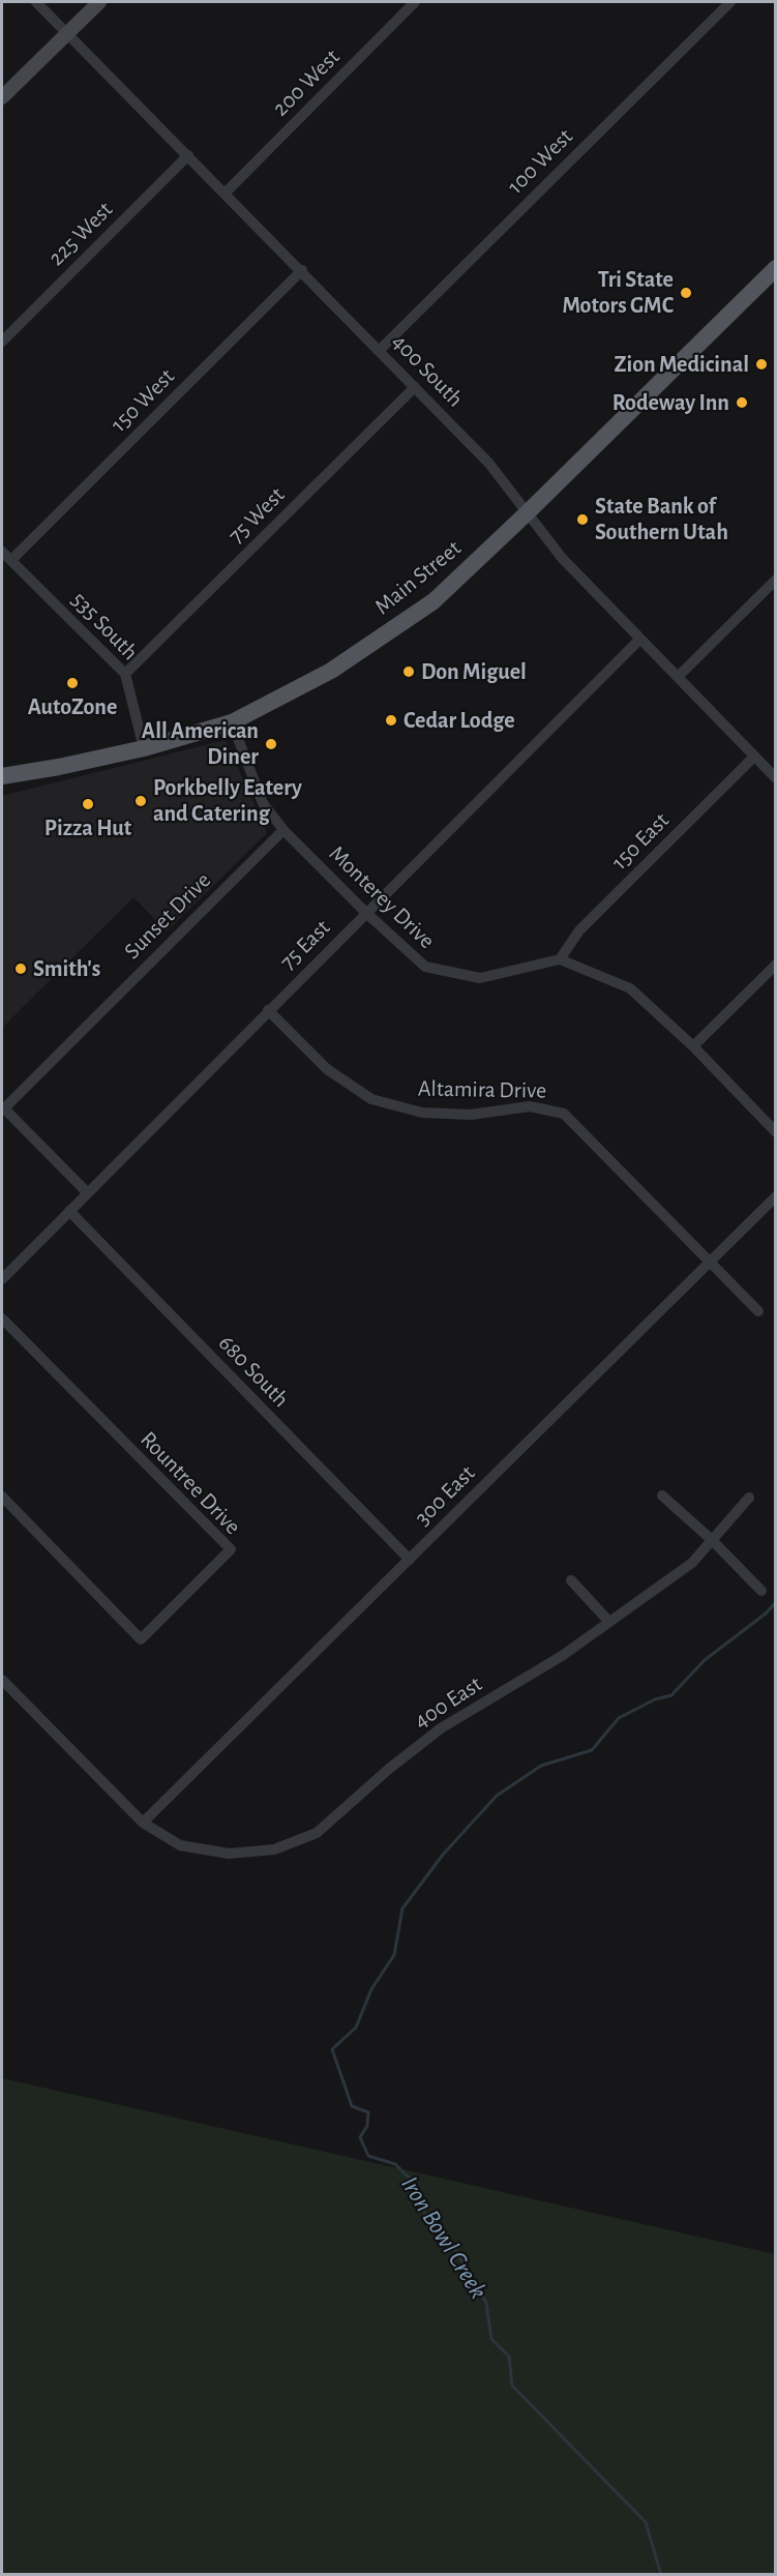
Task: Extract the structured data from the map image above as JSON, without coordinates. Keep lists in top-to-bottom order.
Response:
{
  "streets": {
    "main road": ["Main Street"],
    "street": [
      "200 West",
      "100 West",
      "225 West",
      "400 South",
      "150 West",
      "75 West",
      "535 South",
      "150 East",
      "Monterey Drive",
      "Sunset Drive",
      "75 East",
      "Altamira Drive",
      "680 South",
      "Rountree Drive",
      "300 East",
      "400 East"
    ]
  },
  "crossings": [
    ["200 West", "400 South"],
    ["100 West", "400 South"],
    ["225 West", "400 South"],
    ["400 South", "150 West"],
    ["400 South", "75 West"],
    ["400 South", "Main Street"],
    ["400 South", "150 East"],
    ["400 South", "75 East"],
    ["150 West", "535 South"],
    ["75 West", "535 South"],
    ["Main Street", "535 South"],
    ["Main Street", "Monterey Drive"],
    ["150 East", "Monterey Drive"],
    ["Monterey Drive", "Sunset Drive"],
    ["Monterey Drive", "75 East"],
    ["75 East", "Altamira Drive"],
    ["75 East", "680 South"],
    ["Altamira Drive", "300 East"],
    ["680 South", "300 East"],
    ["300 East", "400 East"]
  ],
  "water": ["Iron Bowl Creek"],
  "places": [
    "Tri State Motors GMC",
    "Zion Medicinal",
    "Rodeway Inn",
    "State Bank of Southern Utah",
    "Don Miguel",
    "AutoZone",
    "Cedar Lodge",
    "All American Diner",
    "Porkbelly Eatery and Catering",
    "Pizza Hut",
    "Smith's"
  ]
}
